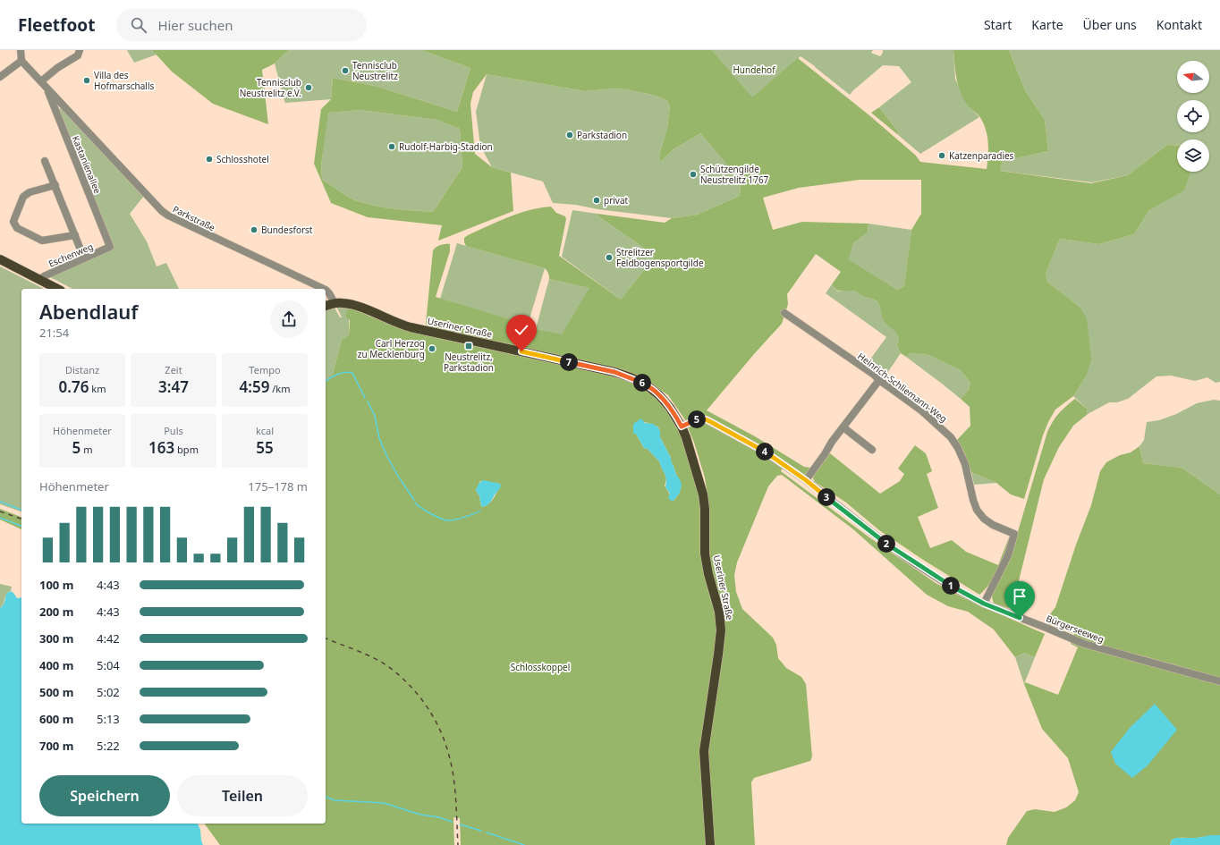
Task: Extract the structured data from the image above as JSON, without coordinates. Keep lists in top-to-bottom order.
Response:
{
  "streets": {
    "main road": ["Useriner Straße"],
    "street": [
      "Kastanienallee",
      "Parkstraße",
      "Eschenweg",
      "Heinrich-Schliemann-Weg",
      "Bürgerseeweg"
    ]
  },
  "crossings": [
    ["Kastanienallee", "Parkstraße"],
    ["Kastanienallee", "Eschenweg"],
    ["Parkstraße", "Useriner Straße"],
    ["Useriner Straße", "Bürgerseeweg"],
    ["Heinrich-Schliemann-Weg", "Bürgerseeweg"]
  ],
  "parks": ["Hundehof", "Schlosskoppel"],
  "places": {
    "other": [
      "Tennisclub Neustrelitz",
      "Villa des Hofmarschalls",
      "Tennisclub Neustrelitz e.V.",
      "Parkstadion",
      "Rudolf-Harbig-Stadion",
      "Katzenparadies",
      "Schlosshotel",
      "Schützengilde Neustrelitz 1767",
      "privat",
      "Bundesforst",
      "Strelitzer Feldbogensportgilde",
      "Carl Herzog zu Mecklenburg"
    ],
    "transit": ["Neustrelitz, Parkstadion"]
  },
  "north": "left",
  "page": {
    "header": "Fleetfoot",
    "search": "Hier suchen",
    "nav": [
      "Start",
      "Karte",
      "Über uns",
      "Kontakt"
    ],
    "heading": ["Abendlauf", "21:54"],
    "stats": [
      ["Distanz", "0.76 km"],
      ["Zeit", "3:47"],
      ["Tempo", "4:59 /km"],
      ["Höhenmeter", "5 m"],
      ["Puls", "163 bpm"],
      ["kcal", "55"]
    ],
    "pins": [
      "7",
      "6",
      "5",
      "4",
      "3",
      "2",
      "1"
    ],
    "chart": ["Höhenmeter", "175–178 m"],
    "list": [
      {
        "name": "100 m",
        "note": "4:43"
      },
      {
        "name": "200 m",
        "note": "4:43"
      },
      {
        "name": "300 m",
        "note": "4:42"
      },
      {
        "name": "400 m",
        "note": "5:04"
      },
      {
        "name": "500 m",
        "note": "5:02"
      },
      {
        "name": "600 m",
        "note": "5:13"
      },
      {
        "name": "700 m",
        "note": "5:22"
      }
    ],
    "buttons": ["Speichern", "Teilen"]
  }
}
